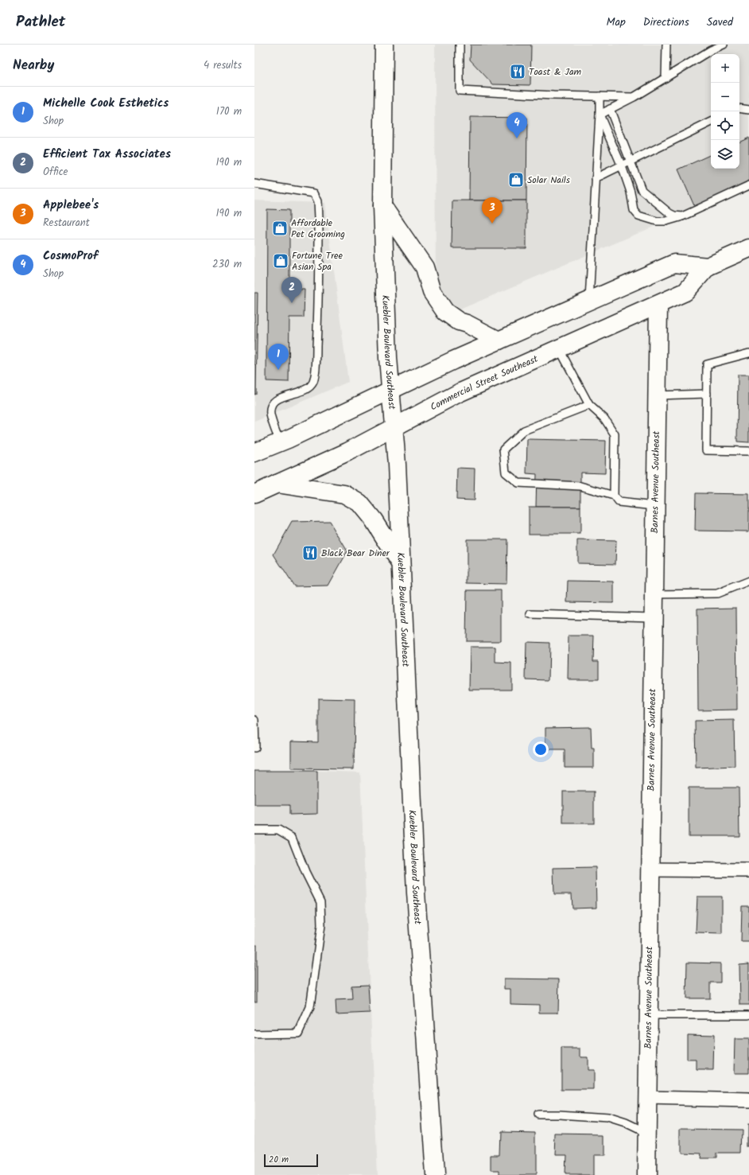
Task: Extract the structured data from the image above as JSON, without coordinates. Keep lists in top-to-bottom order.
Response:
{
  "streets": {
    "main road": ["Kuebler Boulevard Southeast", "Commercial Street Southeast", "Barnes Avenue Southeast"]
  },
  "crossings": [
    ["Kuebler Boulevard Southeast", "Commercial Street Southeast"],
    ["Commercial Street Southeast", "Barnes Avenue Southeast"]
  ],
  "places": {
    "restaurant": ["Toast & Jam", "Black Bear Diner"],
    "shop": ["Solar Nails", "Affordable Pet Grooming", "Fortune Tree Asian Spa"]
  },
  "scale_bar": "20 m",
  "page": {
    "header": "Pathlet",
    "nav": ["Map", "Directions", "Saved"],
    "heading": ["Nearby", "4 results"],
    "map_buttons": ["+", "−"],
    "list": [
      {
        "mark": "1",
        "name": "Michelle Cook Esthetics",
        "note": "Shop",
        "value": "170 m"
      },
      {
        "mark": "2",
        "name": "Efficient Tax Associates",
        "note": "Office",
        "value": "190 m"
      },
      {
        "mark": "3",
        "name": "Applebee's",
        "note": "Restaurant",
        "value": "190 m"
      },
      {
        "mark": "4",
        "name": "CosmoProf",
        "note": "Shop",
        "value": "230 m"
      }
    ],
    "pins": [
      "4",
      "3",
      "2",
      "1"
    ],
    "scale": "20 m"
  }
}
